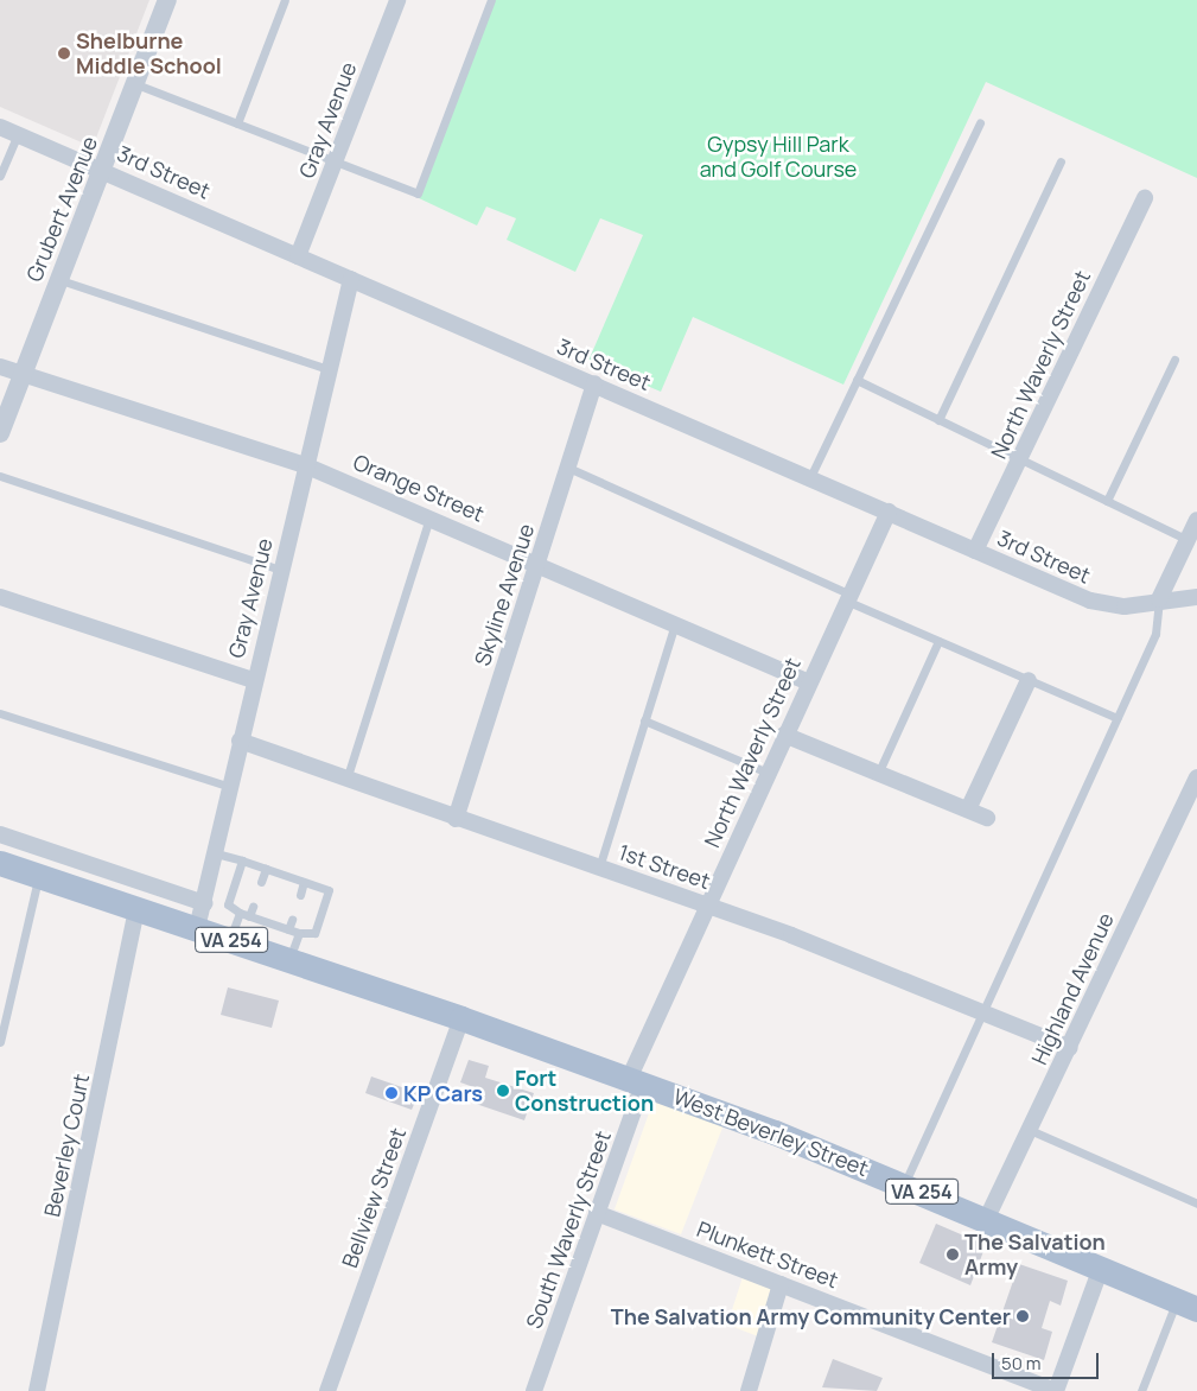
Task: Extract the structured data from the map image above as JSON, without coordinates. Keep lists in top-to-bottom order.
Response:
{
  "streets": {
    "main road": ["VA 254", "West Beverley Street"],
    "street": [
      "Gray Avenue",
      "3rd Street",
      "Grubert Avenue",
      "North Waverly Street",
      "Orange Street",
      "Skyline Avenue",
      "1st Street",
      "Highland Avenue",
      "Beverley Court",
      "Bellview Street",
      "South Waverly Street",
      "Plunkett Street"
    ]
  },
  "crossings": [
    ["Gray Avenue", "3rd Street"],
    ["Gray Avenue", "Orange Street"],
    ["Gray Avenue", "1st Street"],
    ["Gray Avenue", "West Beverley Street"],
    ["3rd Street", "Grubert Avenue"],
    ["3rd Street", "North Waverly Street"],
    ["3rd Street", "Skyline Avenue"],
    ["Grubert Avenue", "Orange Street"],
    ["North Waverly Street", "Orange Street"],
    ["North Waverly Street", "1st Street"],
    ["North Waverly Street", "West Beverley Street"],
    ["North Waverly Street", "South Waverly Street"],
    ["Orange Street", "Skyline Avenue"],
    ["Skyline Avenue", "1st Street"],
    ["1st Street", "Highland Avenue"],
    ["Highland Avenue", "West Beverley Street"],
    ["West Beverley Street", "Beverley Court"],
    ["West Beverley Street", "Bellview Street"],
    ["West Beverley Street", "South Waverly Street"],
    ["South Waverly Street", "Plunkett Street"]
  ],
  "parks": ["Gypsy Hill Park and Golf Course"],
  "places": [
    "Shelburne Middle School",
    "Fort Construction",
    "KP Cars",
    "The Salvation Army",
    "The Salvation Army Community Center"
  ],
  "scale_bar": "50 m"
}
